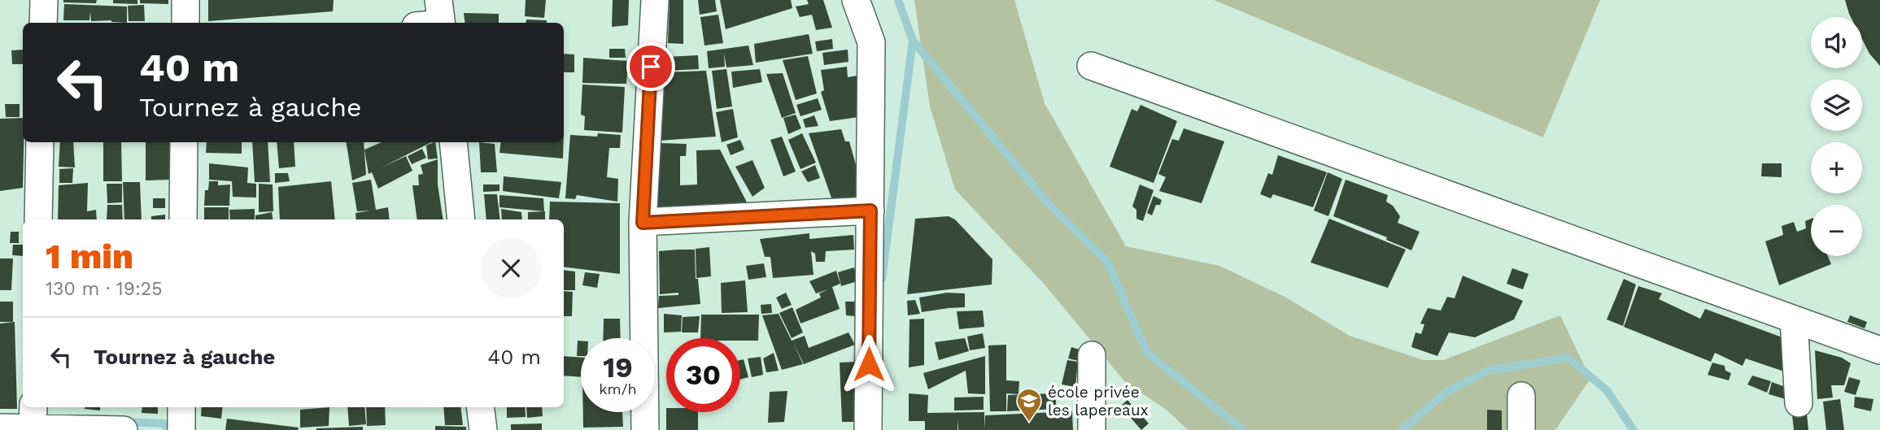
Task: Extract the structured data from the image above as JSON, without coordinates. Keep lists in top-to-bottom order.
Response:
{
  "places": {
    "school or university": ["école privée les lapereaux"]
  },
  "page": {
    "map_buttons": ["+", "−"],
    "turn": ["40 m", "Tournez à gauche"],
    "heading": ["1 min", "130 m · 19:25"],
    "list": [
      {
        "name": "Tournez à gauche",
        "value": "40 m"
      }
    ],
    "speed": "19 km/h",
    "limit": "30"
  }
}
